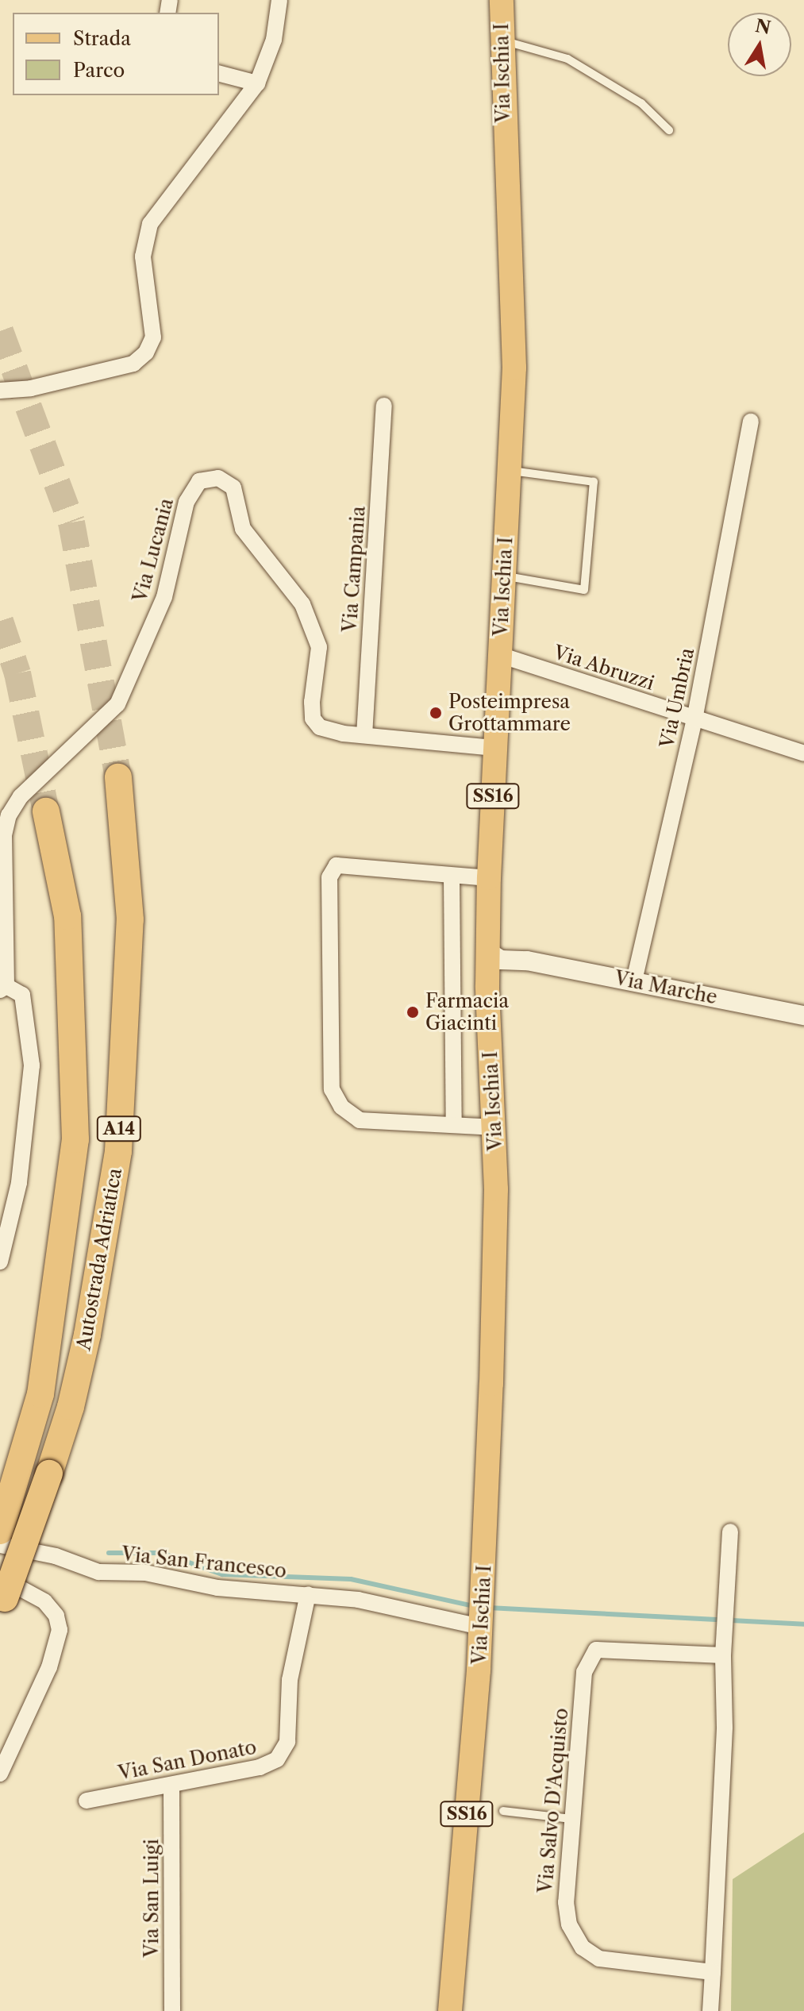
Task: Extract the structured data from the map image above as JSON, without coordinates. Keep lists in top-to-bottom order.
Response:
{
  "streets": {
    "highway": ["A14", "Autostrada Adriatica"],
    "main road": ["Via Ischia I", "SS16"],
    "street": [
      "Via Lucania",
      "Via Campania",
      "Via Abruzzi",
      "Via Umbria",
      "Via Marche",
      "Via San Francesco",
      "Via San Donato",
      "Via Salvo D'Acquisto",
      "Via San Luigi"
    ]
  },
  "crossings": [
    ["Via Ischia I", "Via Lucania"],
    ["Via Ischia I", "Via Abruzzi"],
    ["Via Ischia I", "Via Marche"],
    ["Via Ischia I", "Via San Francesco"],
    ["Via Lucania", "Via Campania"],
    ["Via Abruzzi", "Via Umbria"],
    ["Via Umbria", "Via Marche"],
    ["Via San Francesco", "Via San Donato"],
    ["Via San Donato", "Via San Luigi"]
  ],
  "places": ["Posteimpresa Grottammare", "Farmacia Giacinti"],
  "legend": ["Strada", "Parco"],
  "north": "top"
}
